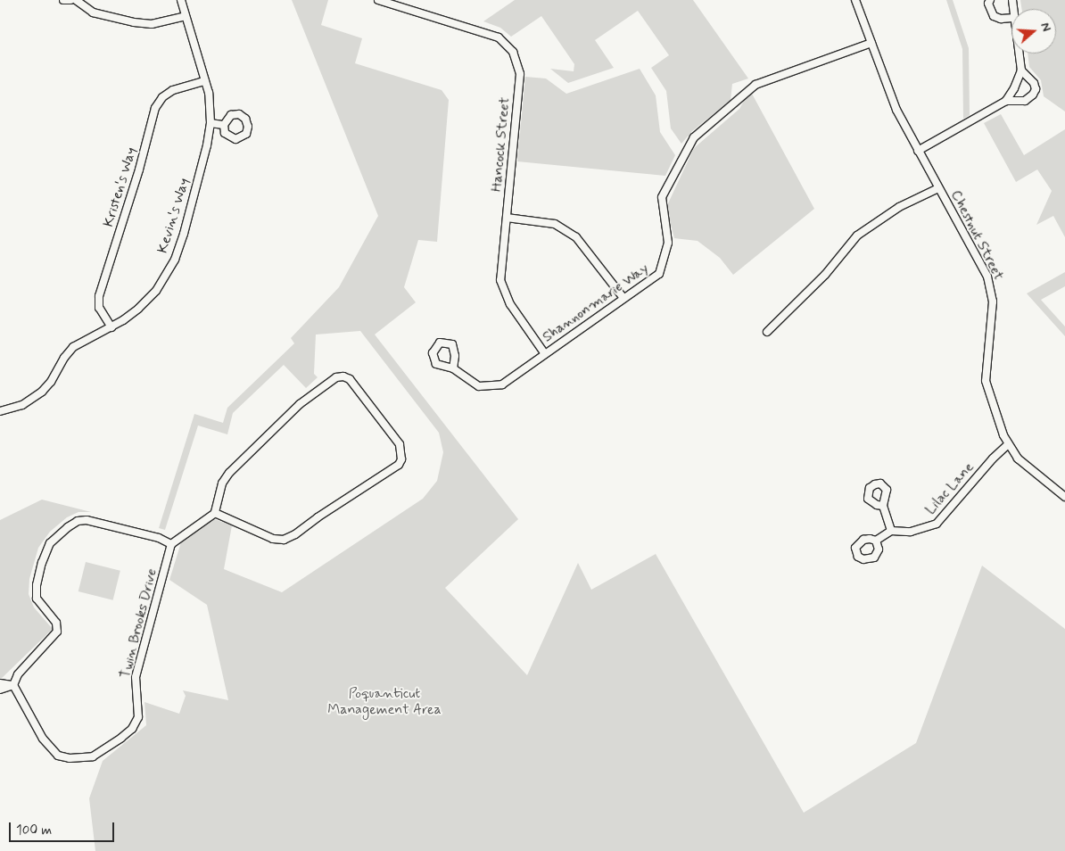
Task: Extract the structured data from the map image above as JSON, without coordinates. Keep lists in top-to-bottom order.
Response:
{
  "streets": {
    "street": [
      "Hancock Street",
      "Kristen's Way",
      "Kevin's Way",
      "Chestnut Street",
      "Shannonmarie Way",
      "Lilac Lane",
      "Twin Brooks Drive"
    ]
  },
  "crossings": [
    ["Hancock Street", "Shannonmarie Way"],
    ["Kristen's Way", "Kevin's Way"],
    ["Chestnut Street", "Shannonmarie Way"],
    ["Chestnut Street", "Lilac Lane"]
  ],
  "parks": ["Poquanticut Management Area"],
  "scale_bar": "100 m",
  "north": "right"
}
